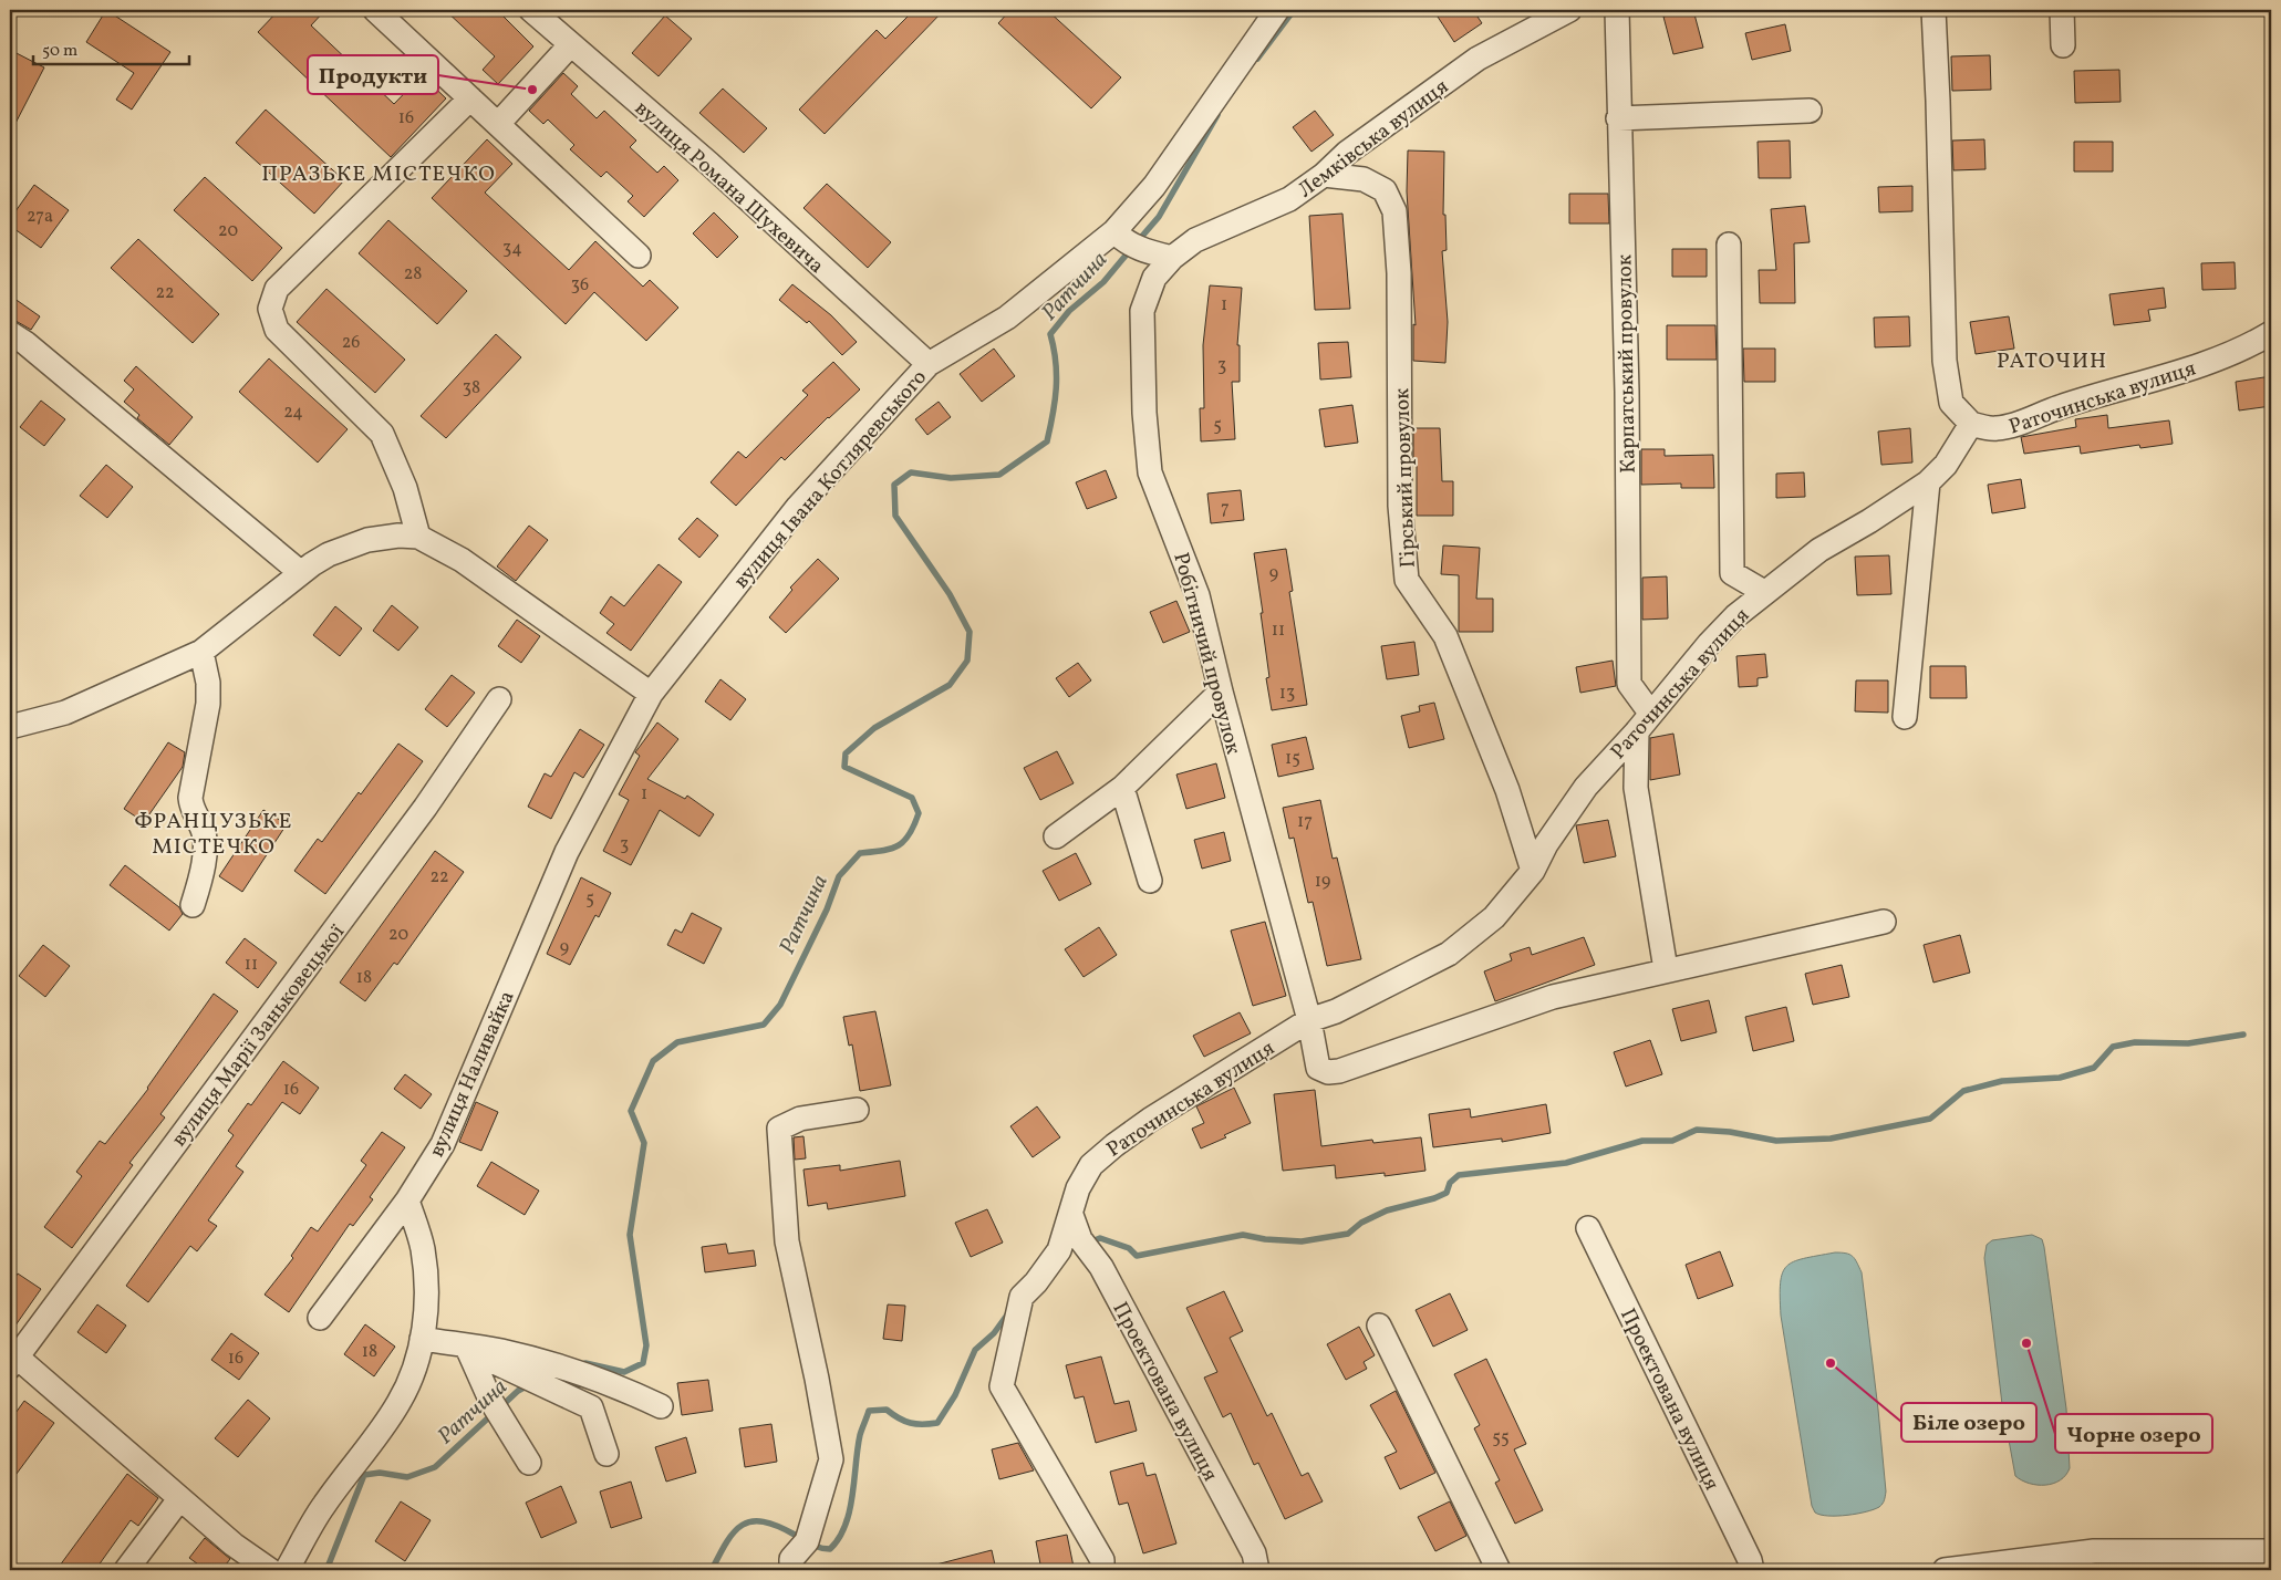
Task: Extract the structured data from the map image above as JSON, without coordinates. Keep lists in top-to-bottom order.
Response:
{
  "streets": {
    "street": [
      "Лемківська вулиця",
      "вулиця Романа Шухевича",
      "Карпатський провулок",
      "Раточинська вулиця",
      "вулиця Івана Котляревського",
      "Гірський провулок",
      "Робітничий провулок",
      "вулиця Марії Заньковецької",
      "вулиця Наливайка",
      "Проектована вулиця"
    ]
  },
  "crossings": [
    ["Лемківська вулиця", "Гірський провулок"],
    ["Лемківська вулиця", "Робітничий провулок"],
    ["вулиця Романа Шухевича", "вулиця Івана Котляревського"],
    ["Карпатський провулок", "Раточинська вулиця"],
    ["Раточинська вулиця", "Гірський провулок"],
    ["Раточинська вулиця", "Робітничий провулок"],
    ["Раточинська вулиця", "Проектована вулиця"],
    ["вулиця Івана Котляревського", "вулиця Наливайка"]
  ],
  "districts": ["ПРАЗЬКЕ МІСТЕЧКО", "РАТОЧИН", "ФРАНЦУЗЬКЕ МІСТЕЧКО"],
  "water": ["Ратчина"],
  "places": ["Продукти", "Чорне озеро", "Біле озеро"],
  "house_numbers": [
    "16",
    "27а",
    "20",
    "34",
    "28",
    "36",
    "22",
    "1",
    "26",
    "3",
    "38",
    "24",
    "5",
    "7",
    "9",
    "11",
    "13",
    "15",
    "1",
    "17",
    "3",
    "22",
    "19",
    "5",
    "20",
    "9",
    "11",
    "18",
    "16",
    "18",
    "16",
    "55"
  ],
  "scale_bar": "50 m"
}
